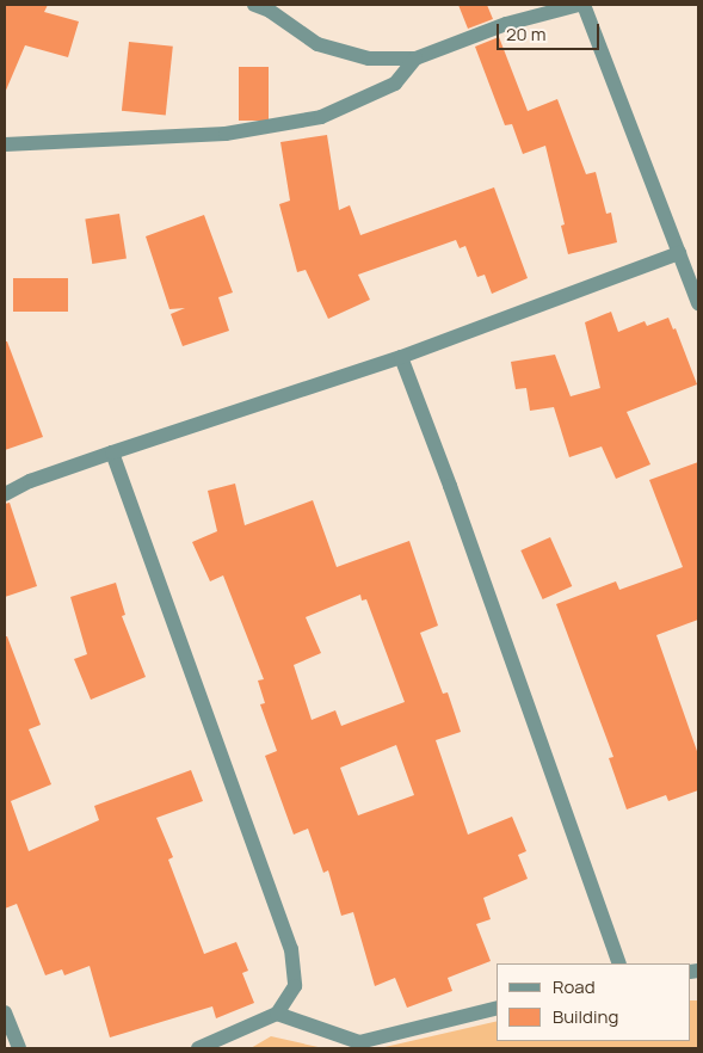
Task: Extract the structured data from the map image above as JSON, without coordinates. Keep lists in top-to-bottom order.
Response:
{
  "legend": ["Road", "Building"],
  "scale_bar": "20 m"
}
